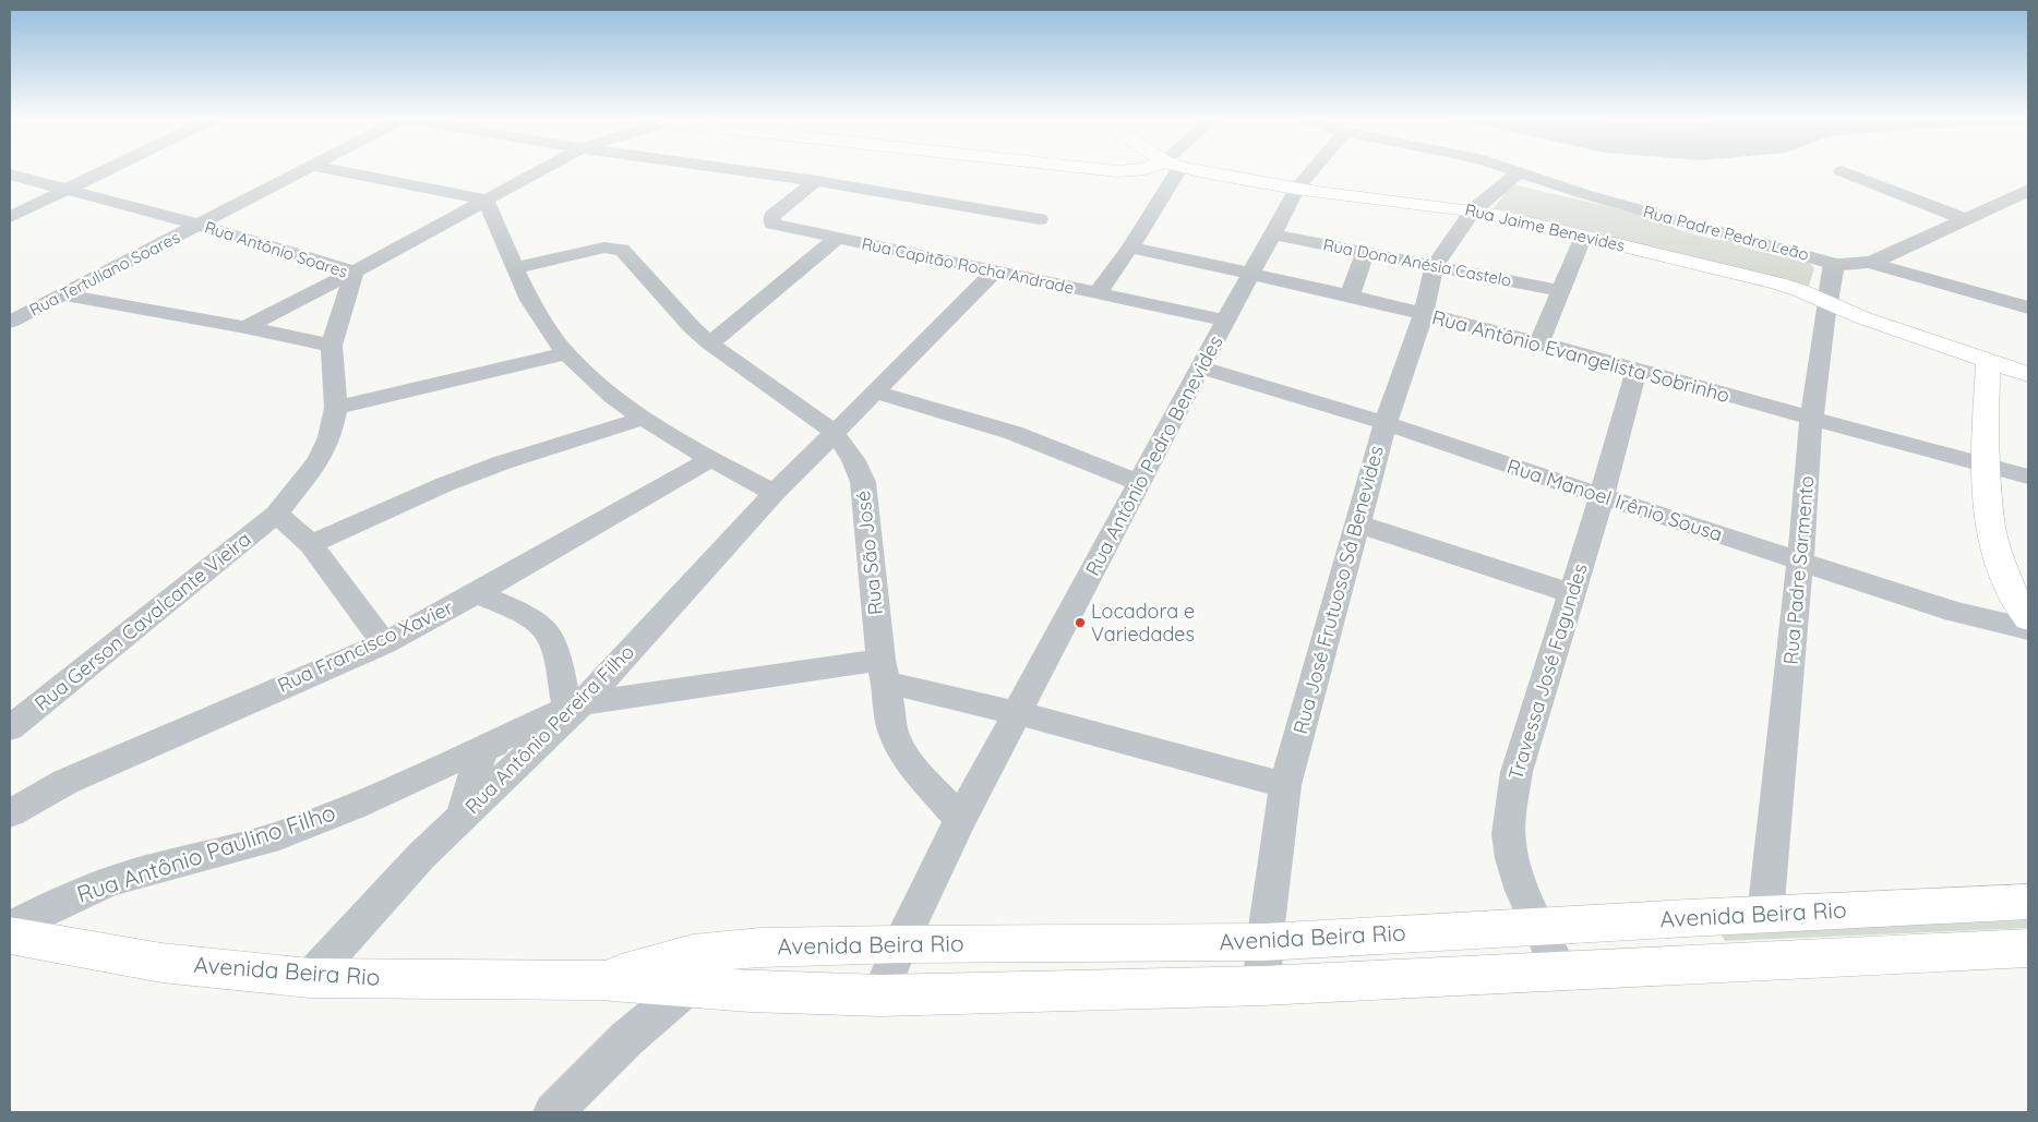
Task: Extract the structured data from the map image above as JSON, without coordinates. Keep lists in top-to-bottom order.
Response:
{
  "streets": {
    "main road": ["Rua Jaime Benevides", "Avenida Beira Rio"],
    "street": [
      "Rua Padre Pedro Leão",
      "Rua Antônio Soares",
      "Rua Dona Anésia Castelo",
      "Rua Capitão Rocha Andrade",
      "Rua Tertuliano Soares",
      "Rua Antônio Evangelista Sobrinho",
      "Rua Antônio Pedro Benevides",
      "Rua Manoel Irênio Sousa",
      "Rua São José",
      "Rua Padre Sarmento",
      "Rua José Frutuoso Sá Benevides",
      "Rua Gerson Cavalcante Vieira",
      "Rua Francisco Xavier",
      "Travessa José Fagundes",
      "Rua Antônio Pereira Filho",
      "Rua Antônio Paulino Filho"
    ]
  },
  "crossings": [
    ["Rua Jaime Benevides", "Rua Antônio Pedro Benevides"],
    ["Rua Jaime Benevides", "Rua Padre Sarmento"],
    ["Rua Jaime Benevides", "Rua José Frutuoso Sá Benevides"],
    ["Rua Padre Pedro Leão", "Rua Padre Sarmento"],
    ["Rua Antônio Soares", "Rua Tertuliano Soares"],
    ["Rua Antônio Soares", "Rua Gerson Cavalcante Vieira"],
    ["Rua Dona Anésia Castelo", "Rua Antônio Pedro Benevides"],
    ["Rua Dona Anésia Castelo", "Rua José Frutuoso Sá Benevides"],
    ["Rua Capitão Rocha Andrade", "Rua Antônio Pedro Benevides"],
    ["Rua Antônio Evangelista Sobrinho", "Rua Antônio Pedro Benevides"],
    ["Rua Antônio Evangelista Sobrinho", "Rua Padre Sarmento"],
    ["Rua Antônio Evangelista Sobrinho", "Rua José Frutuoso Sá Benevides"],
    ["Rua Antônio Evangelista Sobrinho", "Travessa José Fagundes"],
    ["Rua Antônio Pedro Benevides", "Rua Manoel Irênio Sousa"],
    ["Rua Antônio Pedro Benevides", "Rua São José"],
    ["Rua Antônio Pedro Benevides", "Avenida Beira Rio"],
    ["Rua Manoel Irênio Sousa", "Rua Padre Sarmento"],
    ["Rua Manoel Irênio Sousa", "Rua José Frutuoso Sá Benevides"],
    ["Rua Manoel Irênio Sousa", "Travessa José Fagundes"],
    ["Rua São José", "Rua Antônio Pereira Filho"],
    ["Rua Padre Sarmento", "Avenida Beira Rio"],
    ["Rua José Frutuoso Sá Benevides", "Avenida Beira Rio"],
    ["Travessa José Fagundes", "Avenida Beira Rio"],
    ["Rua Antônio Pereira Filho", "Rua Antônio Paulino Filho"],
    ["Rua Antônio Pereira Filho", "Avenida Beira Rio"]
  ],
  "places": ["Locadora e Variedades"]
}
